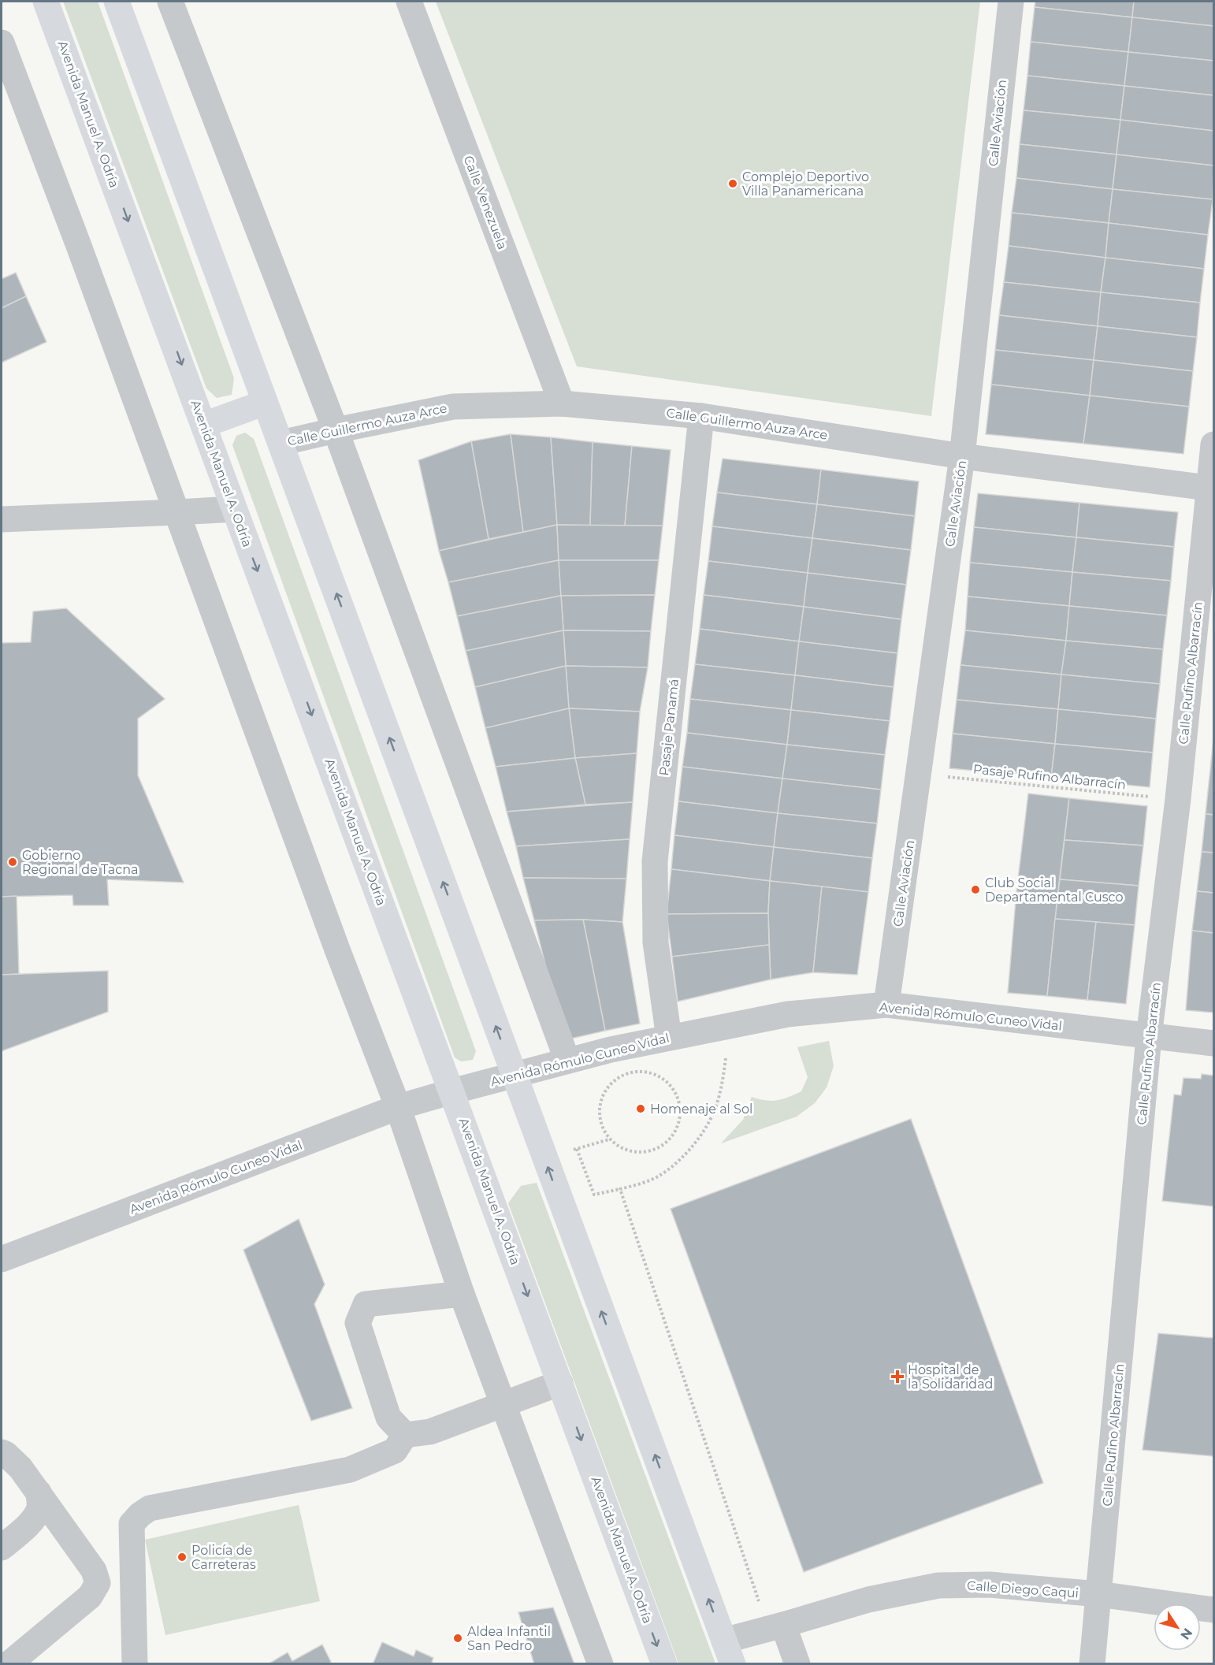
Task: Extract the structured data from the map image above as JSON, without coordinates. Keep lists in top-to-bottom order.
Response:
{
  "streets": {
    "highway": ["Avenida Manuel A. Odría"],
    "street": [
      "Calle Aviación",
      "Calle Venezuela",
      "Calle Guillermo Auza Arce",
      "Calle Rufino Albarracín",
      "Pasaje Panamá",
      "Avenida Rómulo Cuneo Vidal",
      "Calle Diego Caqui"
    ],
    "path": ["Pasaje Rufino Albarracín"]
  },
  "crossings": [
    ["Avenida Manuel A. Odría", "Avenida Rómulo Cuneo Vidal"],
    ["Calle Aviación", "Calle Guillermo Auza Arce"],
    ["Calle Aviación", "Pasaje Rufino Albarracín"],
    ["Calle Aviación", "Avenida Rómulo Cuneo Vidal"],
    ["Calle Venezuela", "Calle Guillermo Auza Arce"],
    ["Calle Guillermo Auza Arce", "Calle Rufino Albarracín"],
    ["Calle Guillermo Auza Arce", "Pasaje Panamá"],
    ["Calle Rufino Albarracín", "Pasaje Rufino Albarracín"],
    ["Calle Rufino Albarracín", "Avenida Rómulo Cuneo Vidal"],
    ["Calle Rufino Albarracín", "Calle Diego Caqui"],
    ["Pasaje Panamá", "Avenida Rómulo Cuneo Vidal"]
  ],
  "places": {
    "other": [
      "Complejo Deportivo Villa Panamericana",
      "Gobierno Regional de Tacna",
      "Club Social Departamental Cusco",
      "Homenaje al Sol",
      "Policía de Carreteras",
      "Aldea Infantil San Pedro"
    ],
    "health": ["Hospital de la Solidaridad"]
  },
  "north": "bottom right"
}
